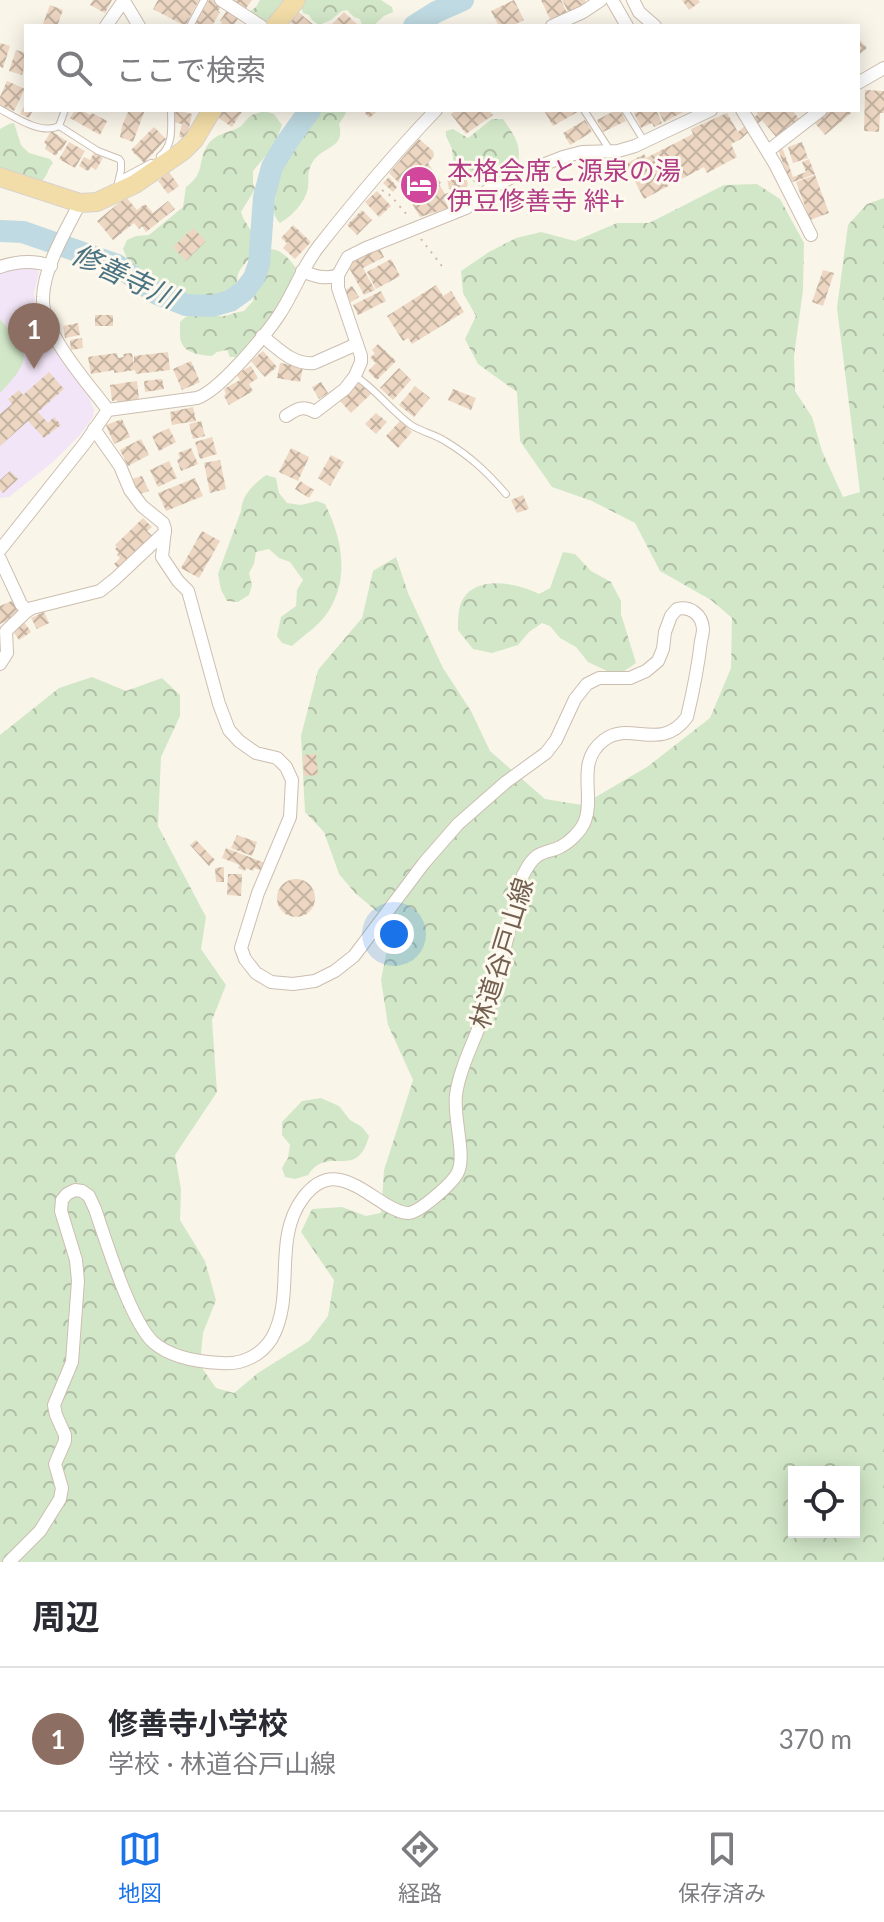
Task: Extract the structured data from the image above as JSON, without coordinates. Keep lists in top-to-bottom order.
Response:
{
  "streets": {
    "street": ["林道谷戸山線"]
  },
  "water": ["修善寺川"],
  "places": {
    "hotel": ["本格会席と源泉の湯 伊豆修善寺 絆+"]
  },
  "page": {
    "search": "ここで検索",
    "pins": "1",
    "heading": "周辺",
    "list": [
      {
        "mark": "1",
        "name": "修善寺小学校",
        "note": "学校 · 林道谷戸山線",
        "value": "370 m"
      }
    ],
    "nav": ["地図", "経路", "保存済み"]
  }
}
